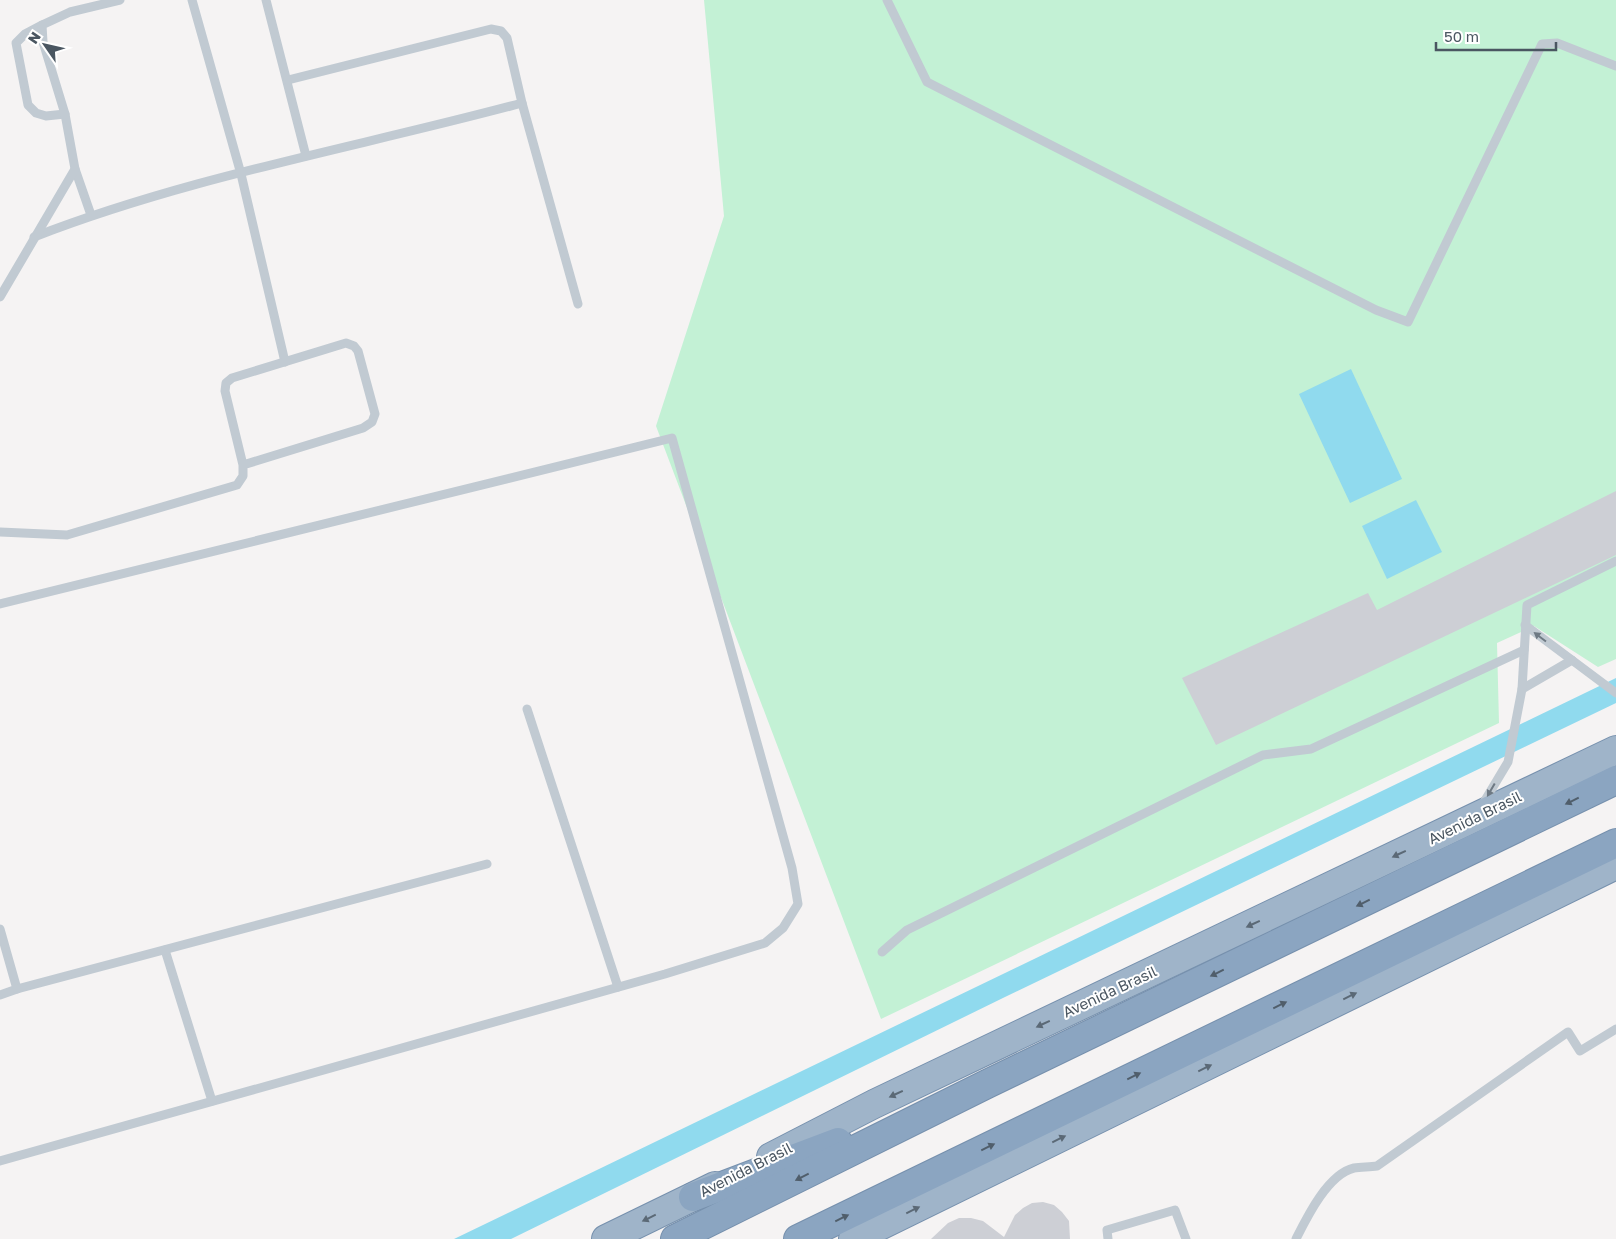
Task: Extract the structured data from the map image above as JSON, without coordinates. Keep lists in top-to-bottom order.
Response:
{
  "streets": {
    "highway": ["Avenida Brasil"]
  },
  "scale_bar": "50 m",
  "north": "top left"
}
